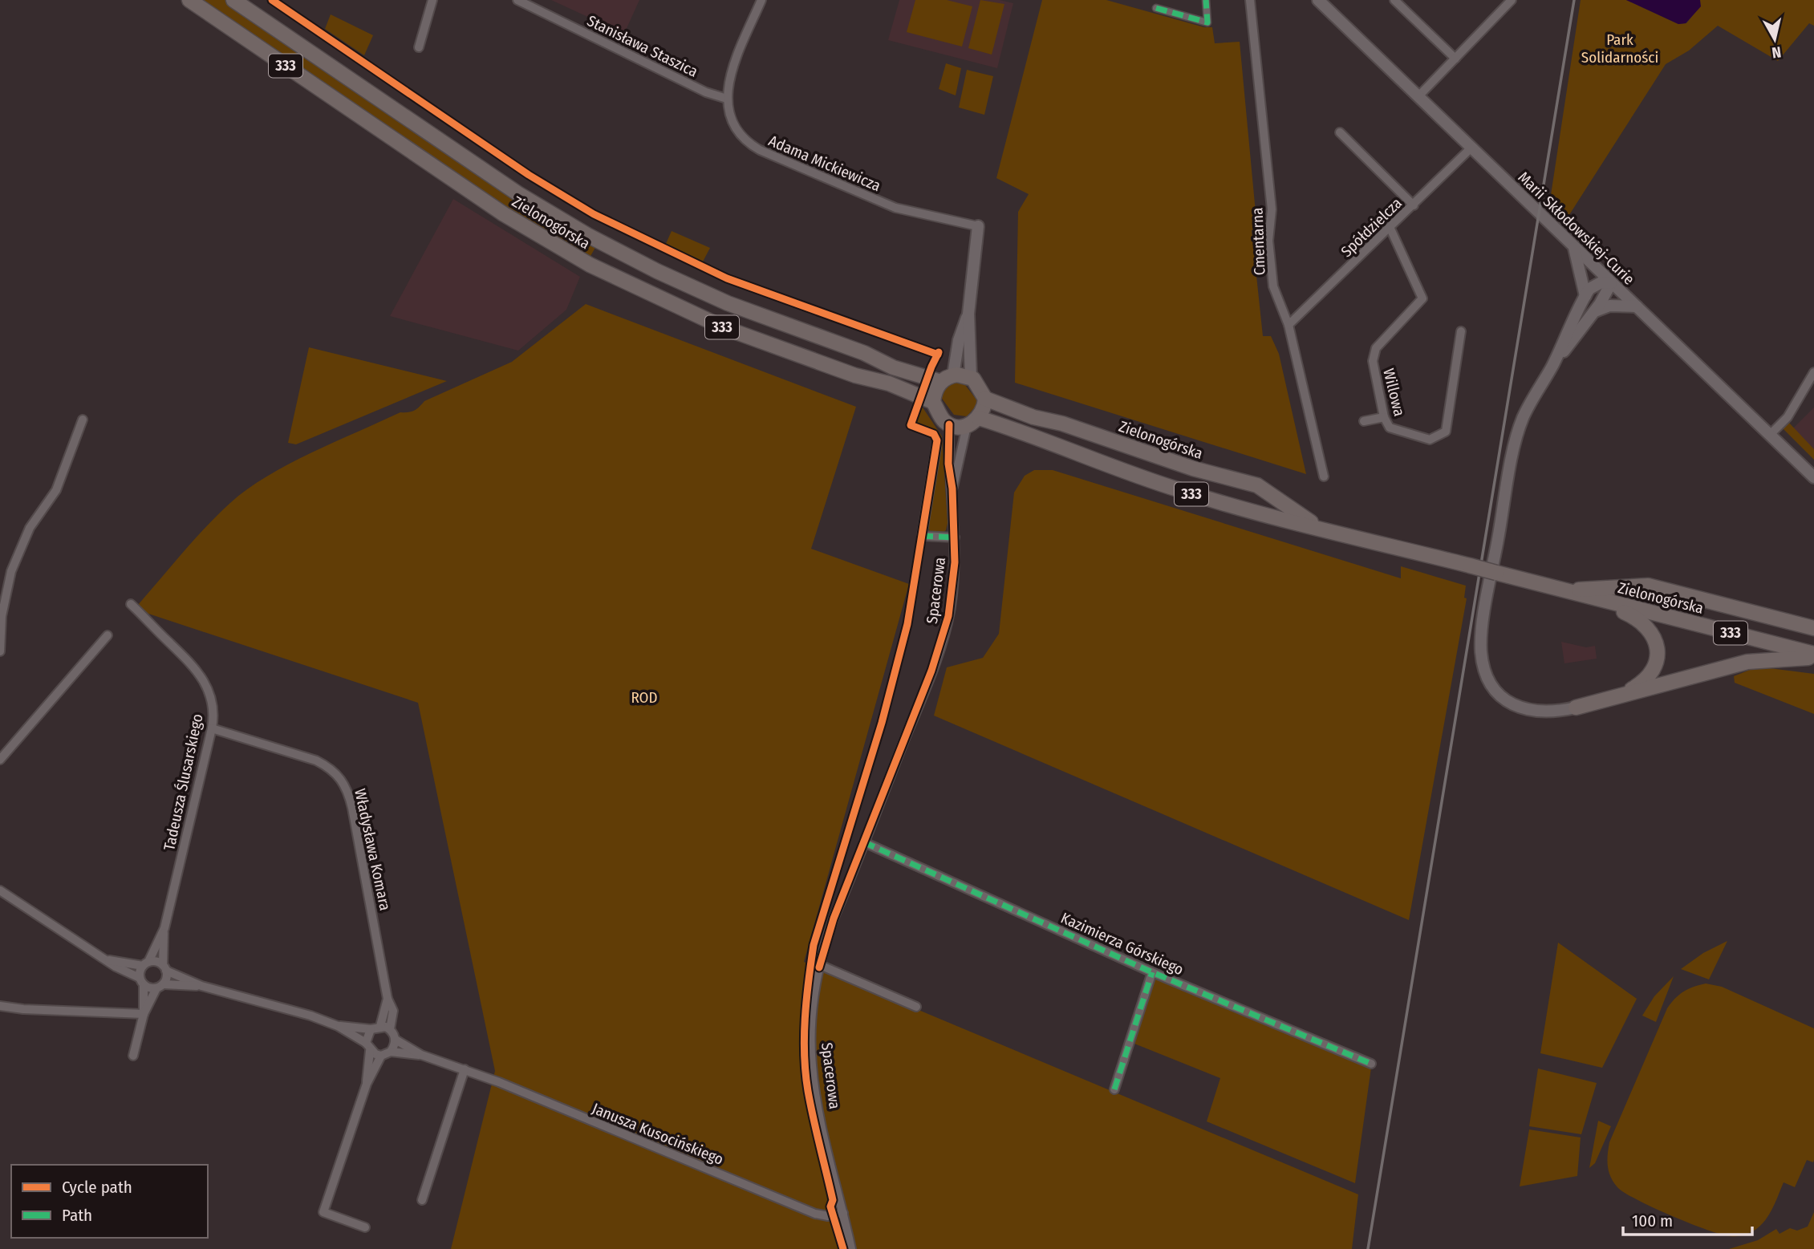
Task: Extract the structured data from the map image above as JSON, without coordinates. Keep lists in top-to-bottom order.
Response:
{
  "streets": {
    "main road": ["333", "Zielonogórska"],
    "street": [
      "Stanisława Staszica",
      "Adama Mickiewicza",
      "Spółdzielcza",
      "Marii Skłodowskiej-Curie",
      "Cmentarna",
      "Willowa",
      "Spacerowa",
      "Tadeusza Ślusarskiego",
      "Władysława Komara",
      "Kazimierza Górskiego",
      "Janusza Kusocińskiego"
    ]
  },
  "crossings": [
    ["Stanisława Staszica", "Adama Mickiewicza"],
    ["333", "Zielonogórska"],
    ["333", "Spacerowa"],
    ["Zielonogórska", "Spacerowa"],
    ["Spółdzielcza", "Marii Skłodowskiej-Curie"],
    ["Spółdzielcza", "Cmentarna"],
    ["Spółdzielcza", "Willowa"],
    ["Spacerowa", "Kazimierza Górskiego"],
    ["Spacerowa", "Janusza Kusocińskiego"],
    ["Tadeusza Ślusarskiego", "Władysława Komara"]
  ],
  "parks": ["Park Solidarności", "ROD"],
  "legend": ["Cycle path", "Path"],
  "scale_bar": "100 m",
  "north": "bottom"
}
